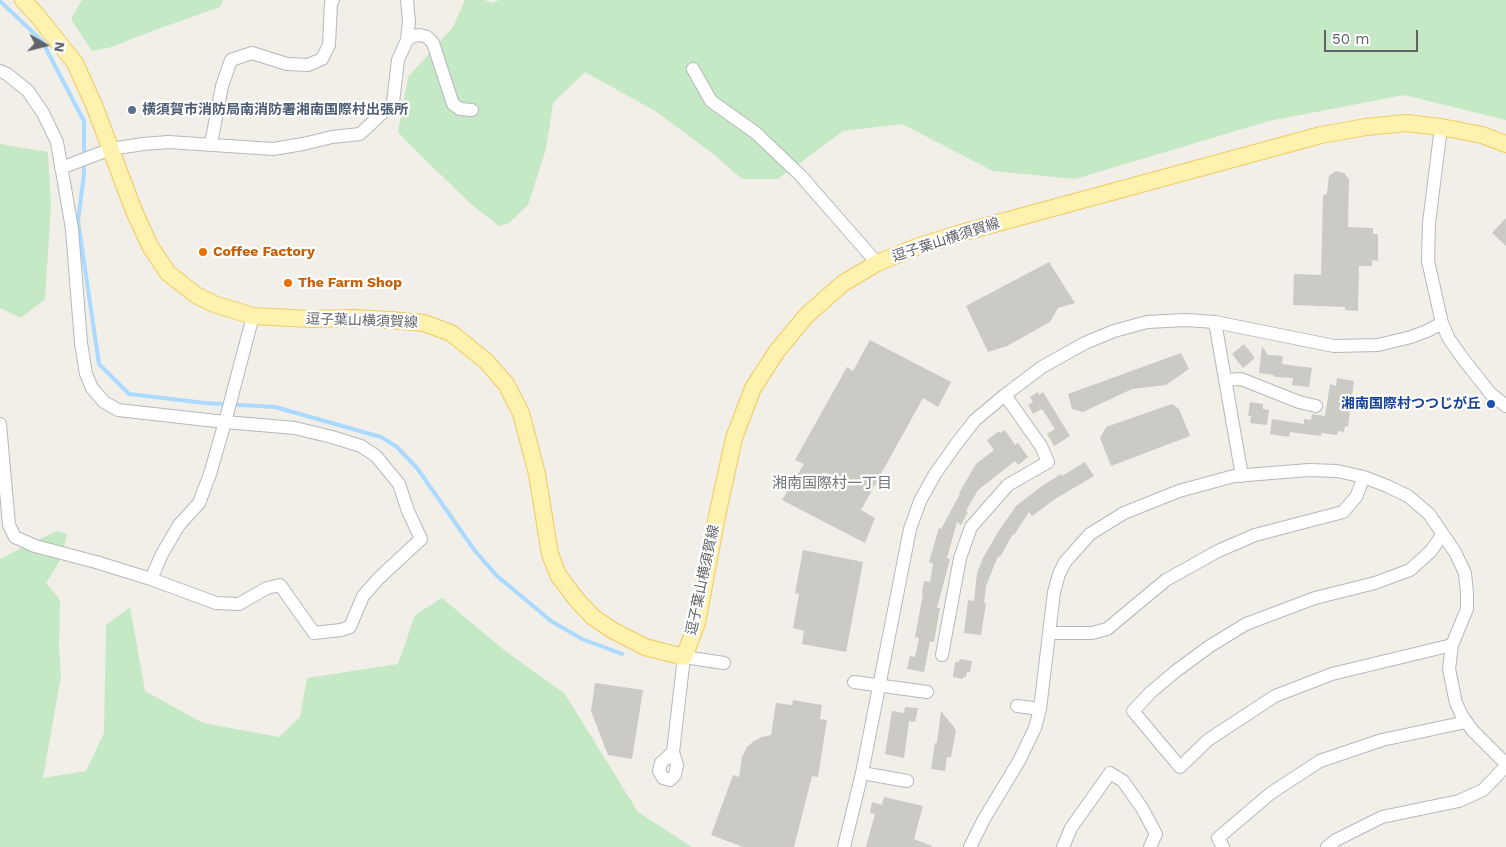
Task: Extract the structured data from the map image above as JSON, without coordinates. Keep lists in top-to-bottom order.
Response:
{
  "streets": {
    "main road": ["逗子葉山横須賀線"]
  },
  "districts": ["湘南国際村一丁目"],
  "places": [
    "横須賀市消防局南消防署湘南国際村出張所",
    "Coffee Factory",
    "The Farm Shop",
    "湘南国際村つつじが丘"
  ],
  "scale_bar": "50 m",
  "north": "right"
}
